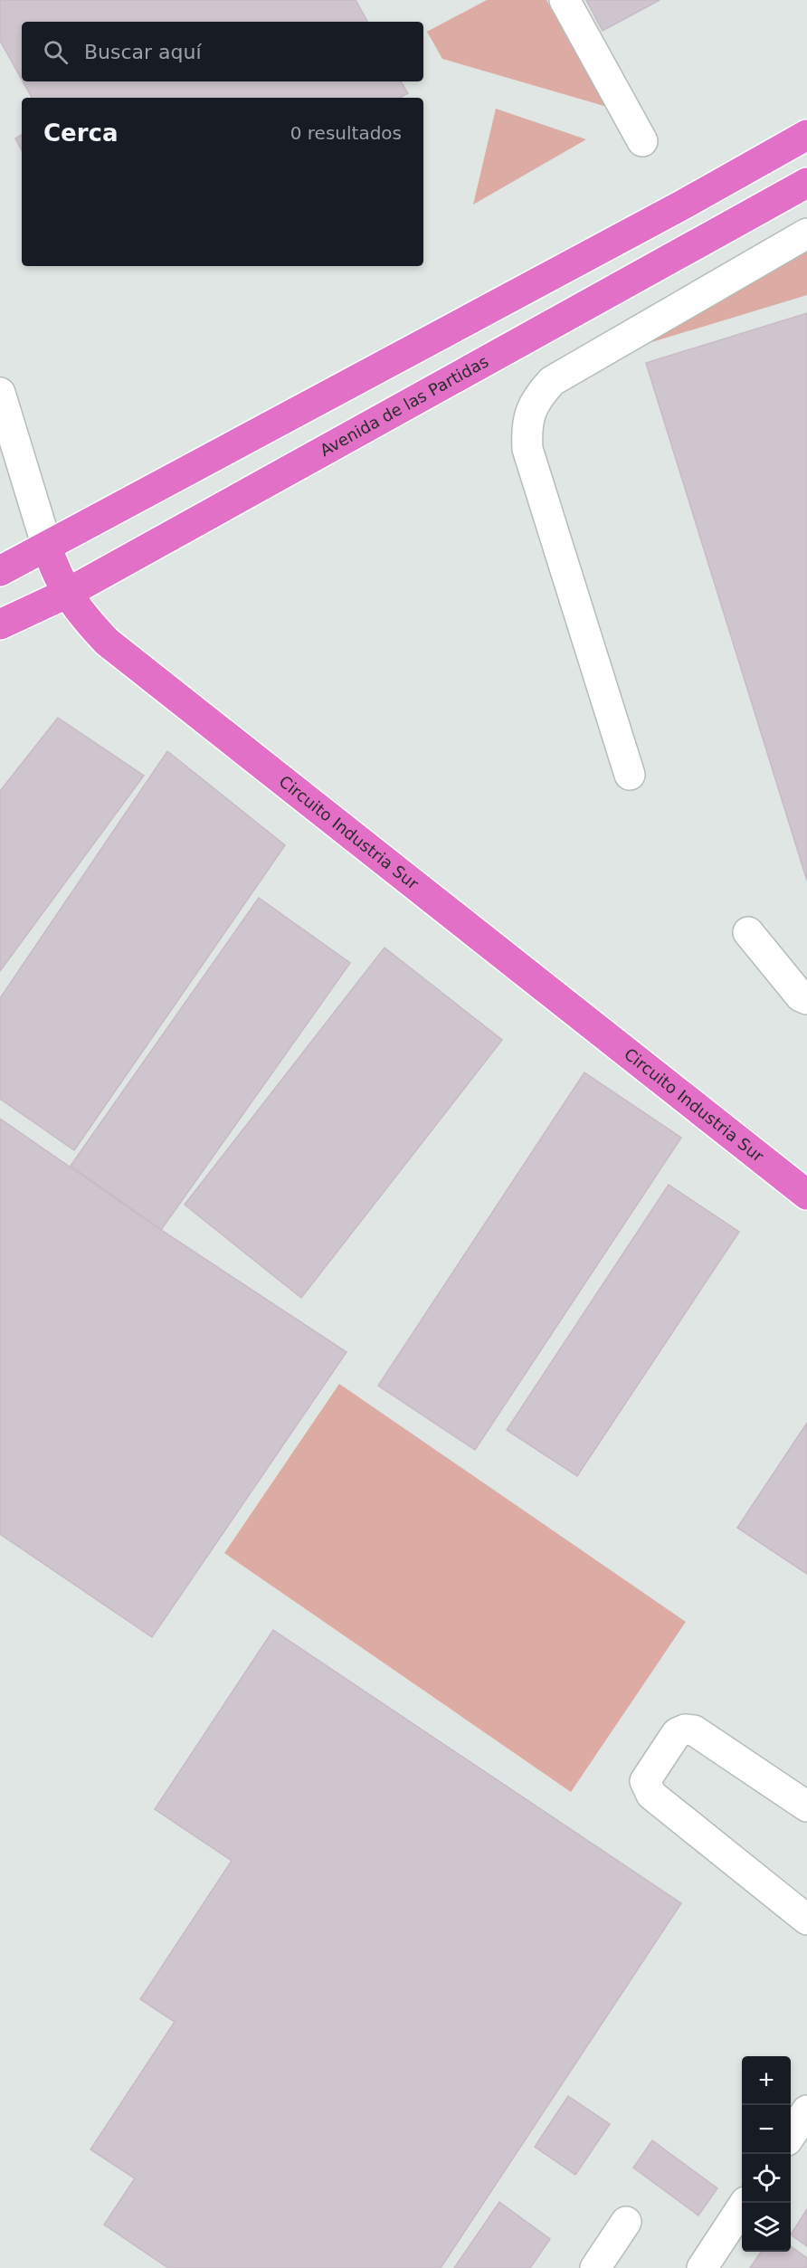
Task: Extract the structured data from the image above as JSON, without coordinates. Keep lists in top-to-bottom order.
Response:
{
  "streets": {
    "main road": ["Avenida de las Partidas", "Circuito Industria Sur"]
  },
  "crossings": [
    ["Avenida de las Partidas", "Circuito Industria Sur"]
  ],
  "page": {
    "search": "Buscar aquí",
    "heading": ["Cerca", "0 resultados"],
    "map_buttons": ["+", "−"]
  }
}
